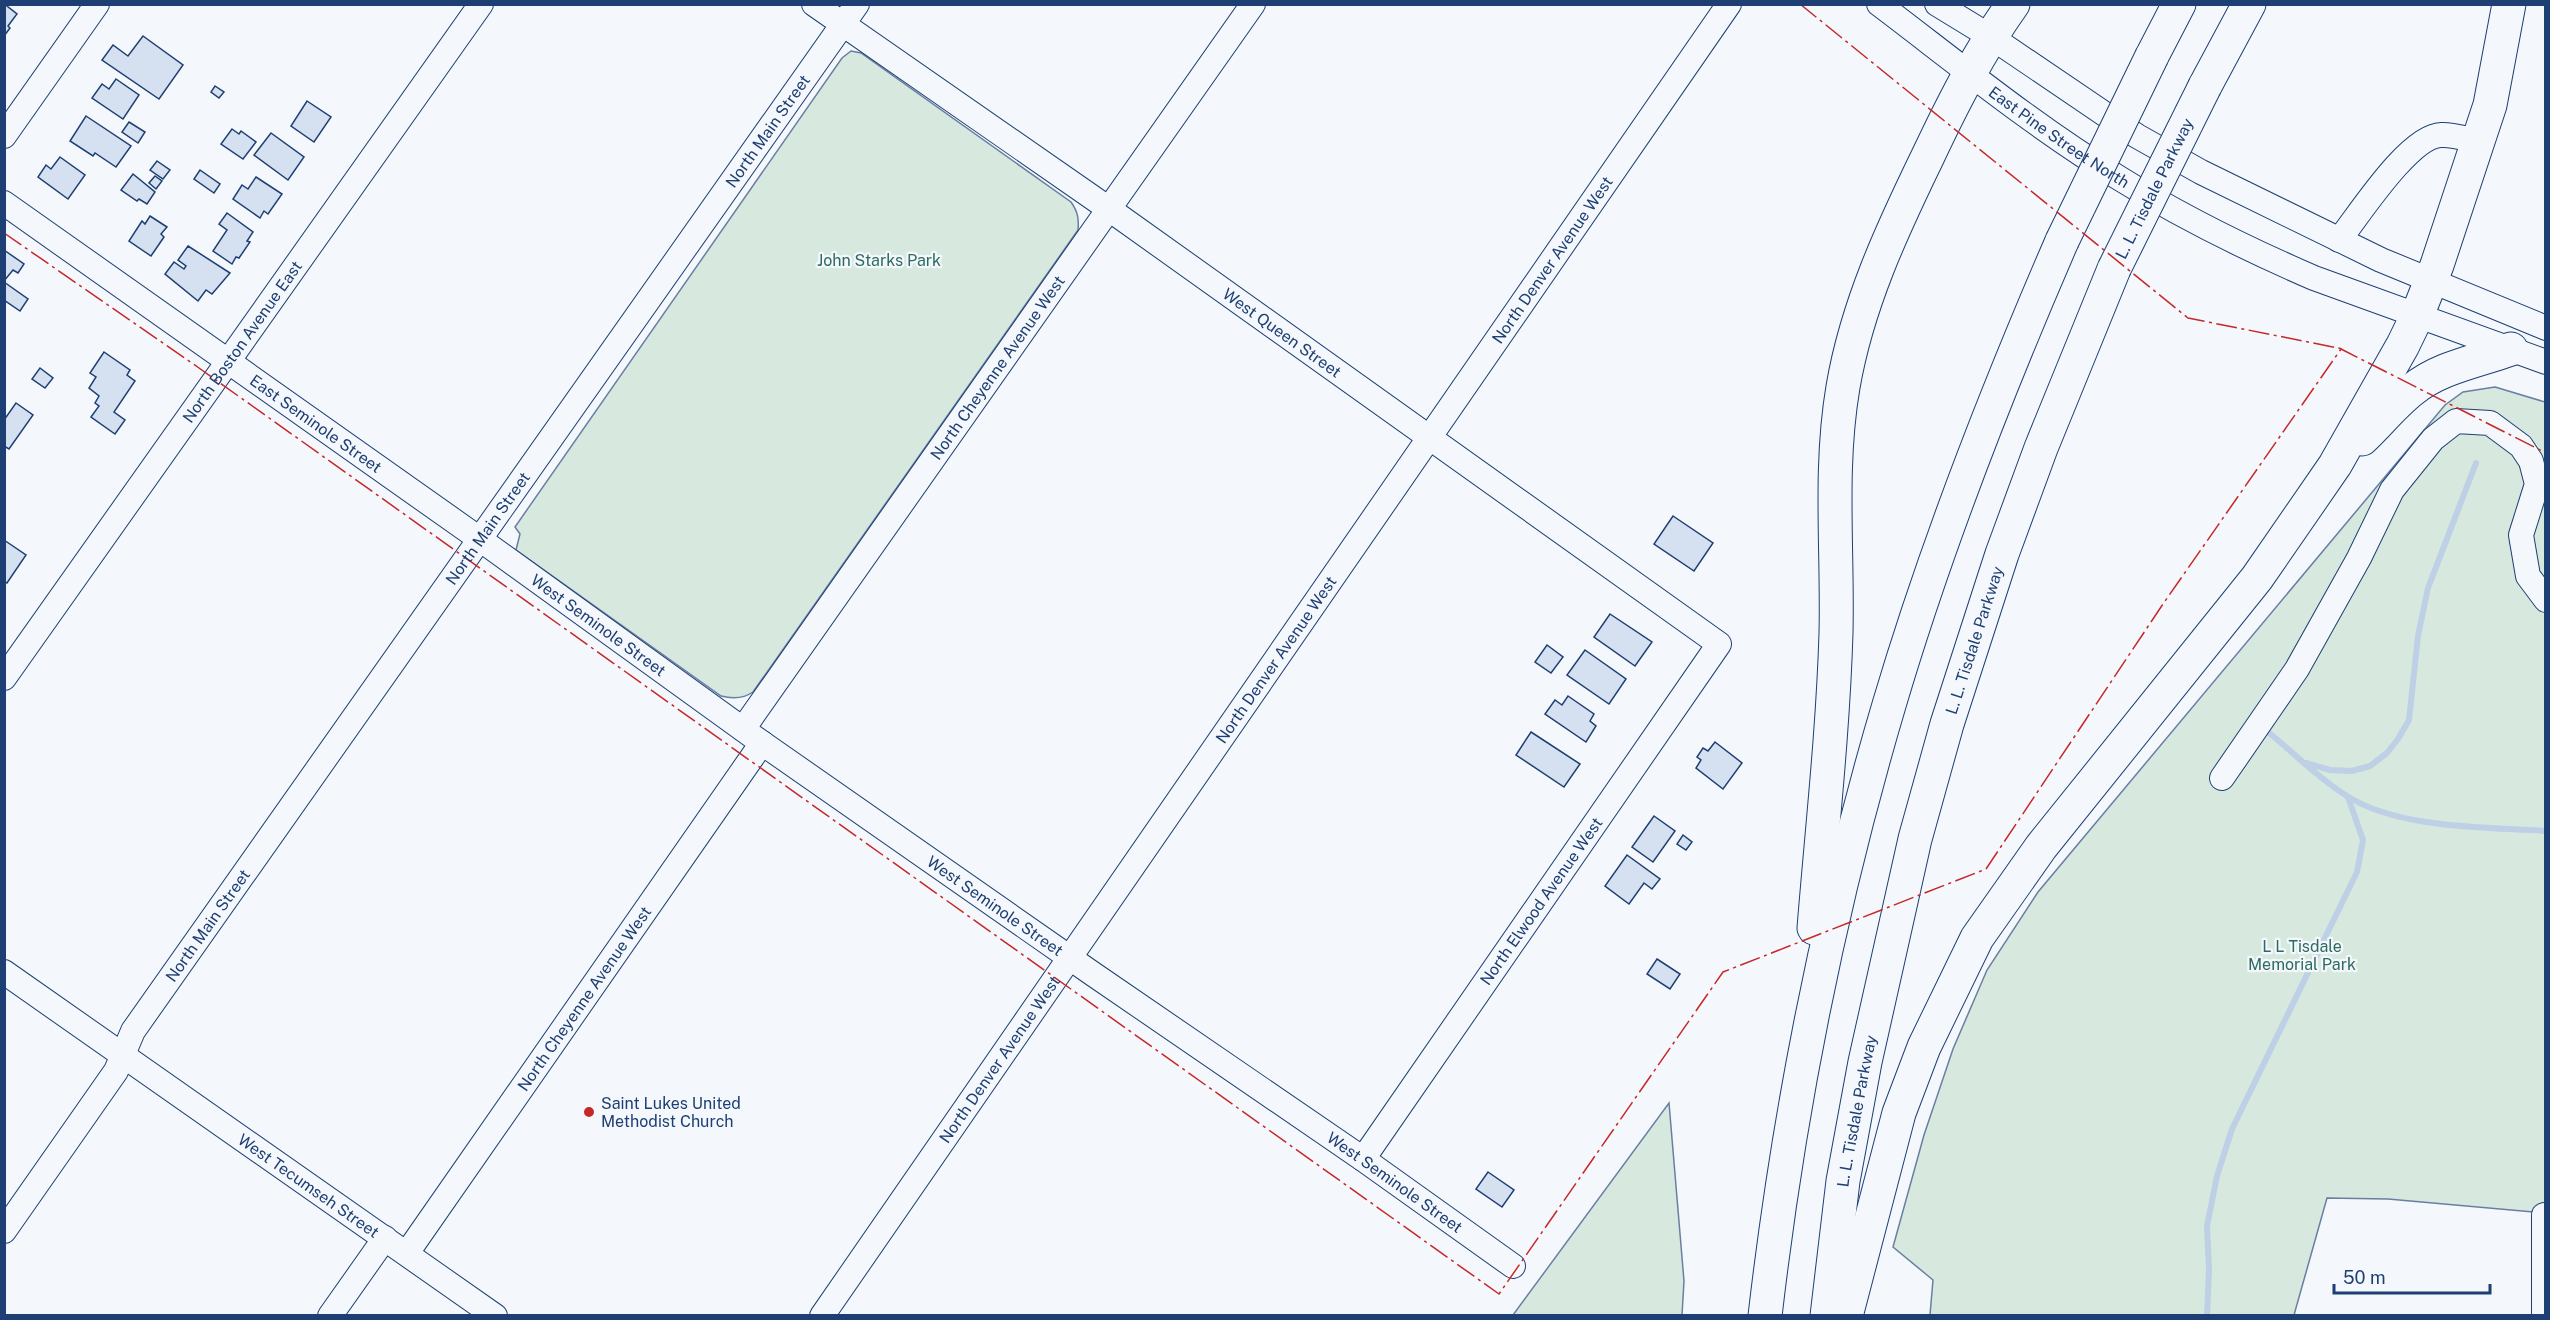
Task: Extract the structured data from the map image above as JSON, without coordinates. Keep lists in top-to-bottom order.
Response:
{
  "streets": {
    "highway": ["L. L. Tisdale Parkway"],
    "street": [
      "North Main Street",
      "East Pine Street North",
      "North Denver Avenue West",
      "West Queen Street",
      "North Boston Avenue East",
      "North Cheyenne Avenue West",
      "East Seminole Street",
      "West Seminole Street",
      "North Elwood Avenue West",
      "West Tecumseh Street"
    ]
  },
  "crossings": [
    ["North Main Street", "West Queen Street"],
    ["North Main Street", "East Seminole Street"],
    ["North Main Street", "West Seminole Street"],
    ["North Main Street", "West Tecumseh Street"],
    ["North Denver Avenue West", "West Queen Street"],
    ["North Denver Avenue West", "West Seminole Street"],
    ["West Queen Street", "North Cheyenne Avenue West"],
    ["West Queen Street", "North Elwood Avenue West"],
    ["North Boston Avenue East", "East Seminole Street"],
    ["North Cheyenne Avenue West", "West Seminole Street"],
    ["North Cheyenne Avenue West", "West Tecumseh Street"],
    ["East Seminole Street", "West Seminole Street"],
    ["West Seminole Street", "North Elwood Avenue West"]
  ],
  "parks": ["John Starks Park", "L L Tisdale Memorial Park"],
  "places": ["Saint Lukes United Methodist Church"],
  "scale_bar": "50 m"
}
